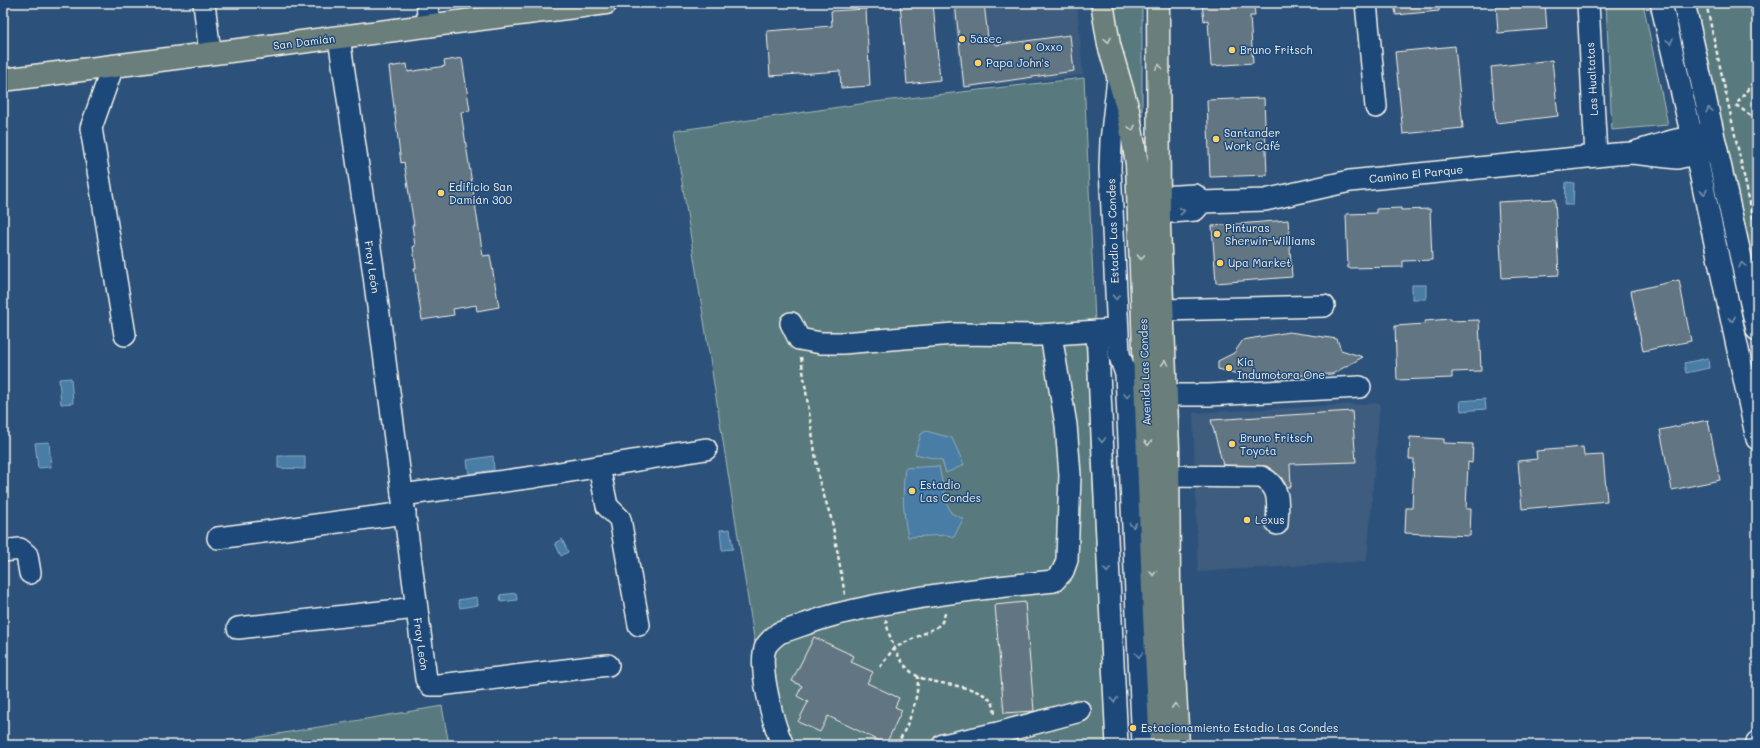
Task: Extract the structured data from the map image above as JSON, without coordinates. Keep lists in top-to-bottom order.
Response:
{
  "streets": {
    "main road": ["San Damián", "Avenida Las Condes"],
    "street": [
      "Las Hualtatas",
      "Camino El Parque",
      "Estadio Las Condes",
      "Fray León"
    ]
  },
  "crossings": [
    ["San Damián", "Fray León"],
    ["Las Hualtatas", "Camino El Parque"],
    ["Camino El Parque", "Avenida Las Condes"],
    ["Estadio Las Condes", "Avenida Las Condes"]
  ],
  "places": [
    "5àsec",
    "Oxxo",
    "Bruno Fritsch",
    "Papa John's",
    "Santander Work Café",
    "Edificio San Damián 300",
    "Pinturas Sherwin-Williams",
    "Upa Market",
    "Kia Indumotora One",
    "Bruno Fritsch Toyota",
    "Estadio Las Condes",
    "Lexus",
    "Estacionamiento Estadio Las Condes"
  ]
}
